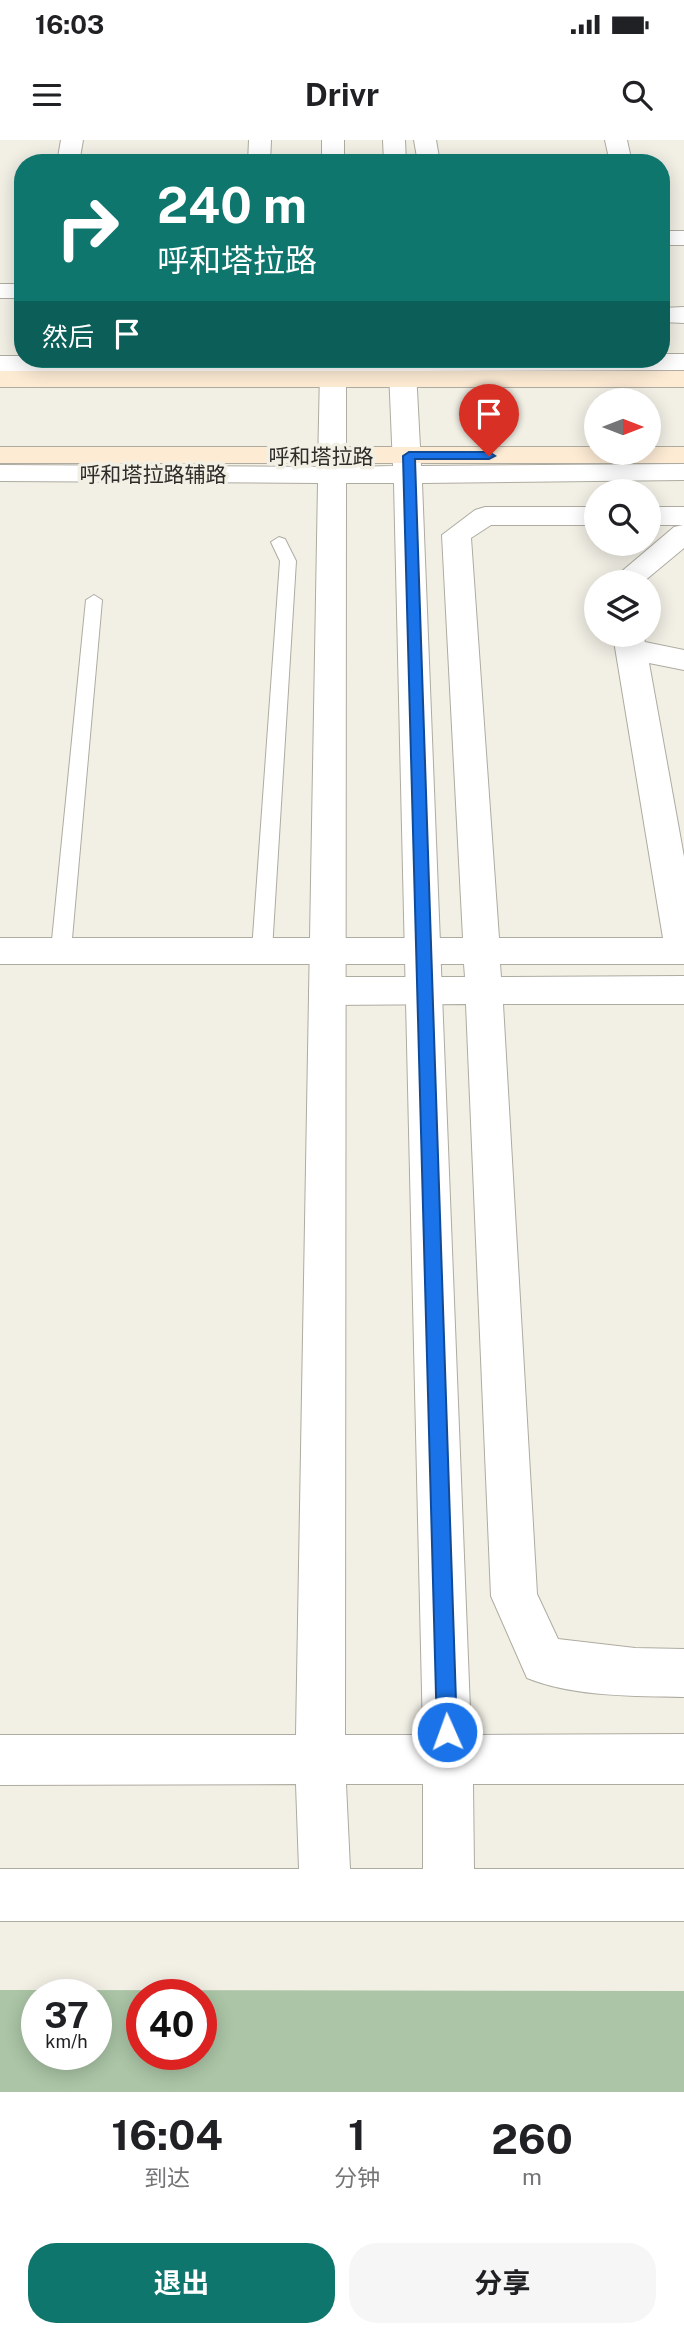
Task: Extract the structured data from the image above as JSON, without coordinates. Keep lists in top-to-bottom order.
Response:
{
  "streets": {
    "main road": ["呼和塔拉路"],
    "street": ["呼和塔拉路辅路"]
  },
  "crossings": [
    ["呼和塔拉路", "呼和塔拉路辅路"]
  ],
  "north": "right",
  "page": {
    "status": "16:03",
    "header": "Drivr",
    "turn": ["240 m", "呼和塔拉路"],
    "then": "然后",
    "speed": "37 km/h",
    "limit": "40",
    "eta": [
      "16:04",
      "到达",
      "1",
      "分钟",
      "260",
      "m"
    ],
    "buttons": ["退出", "分享"]
  }
}
